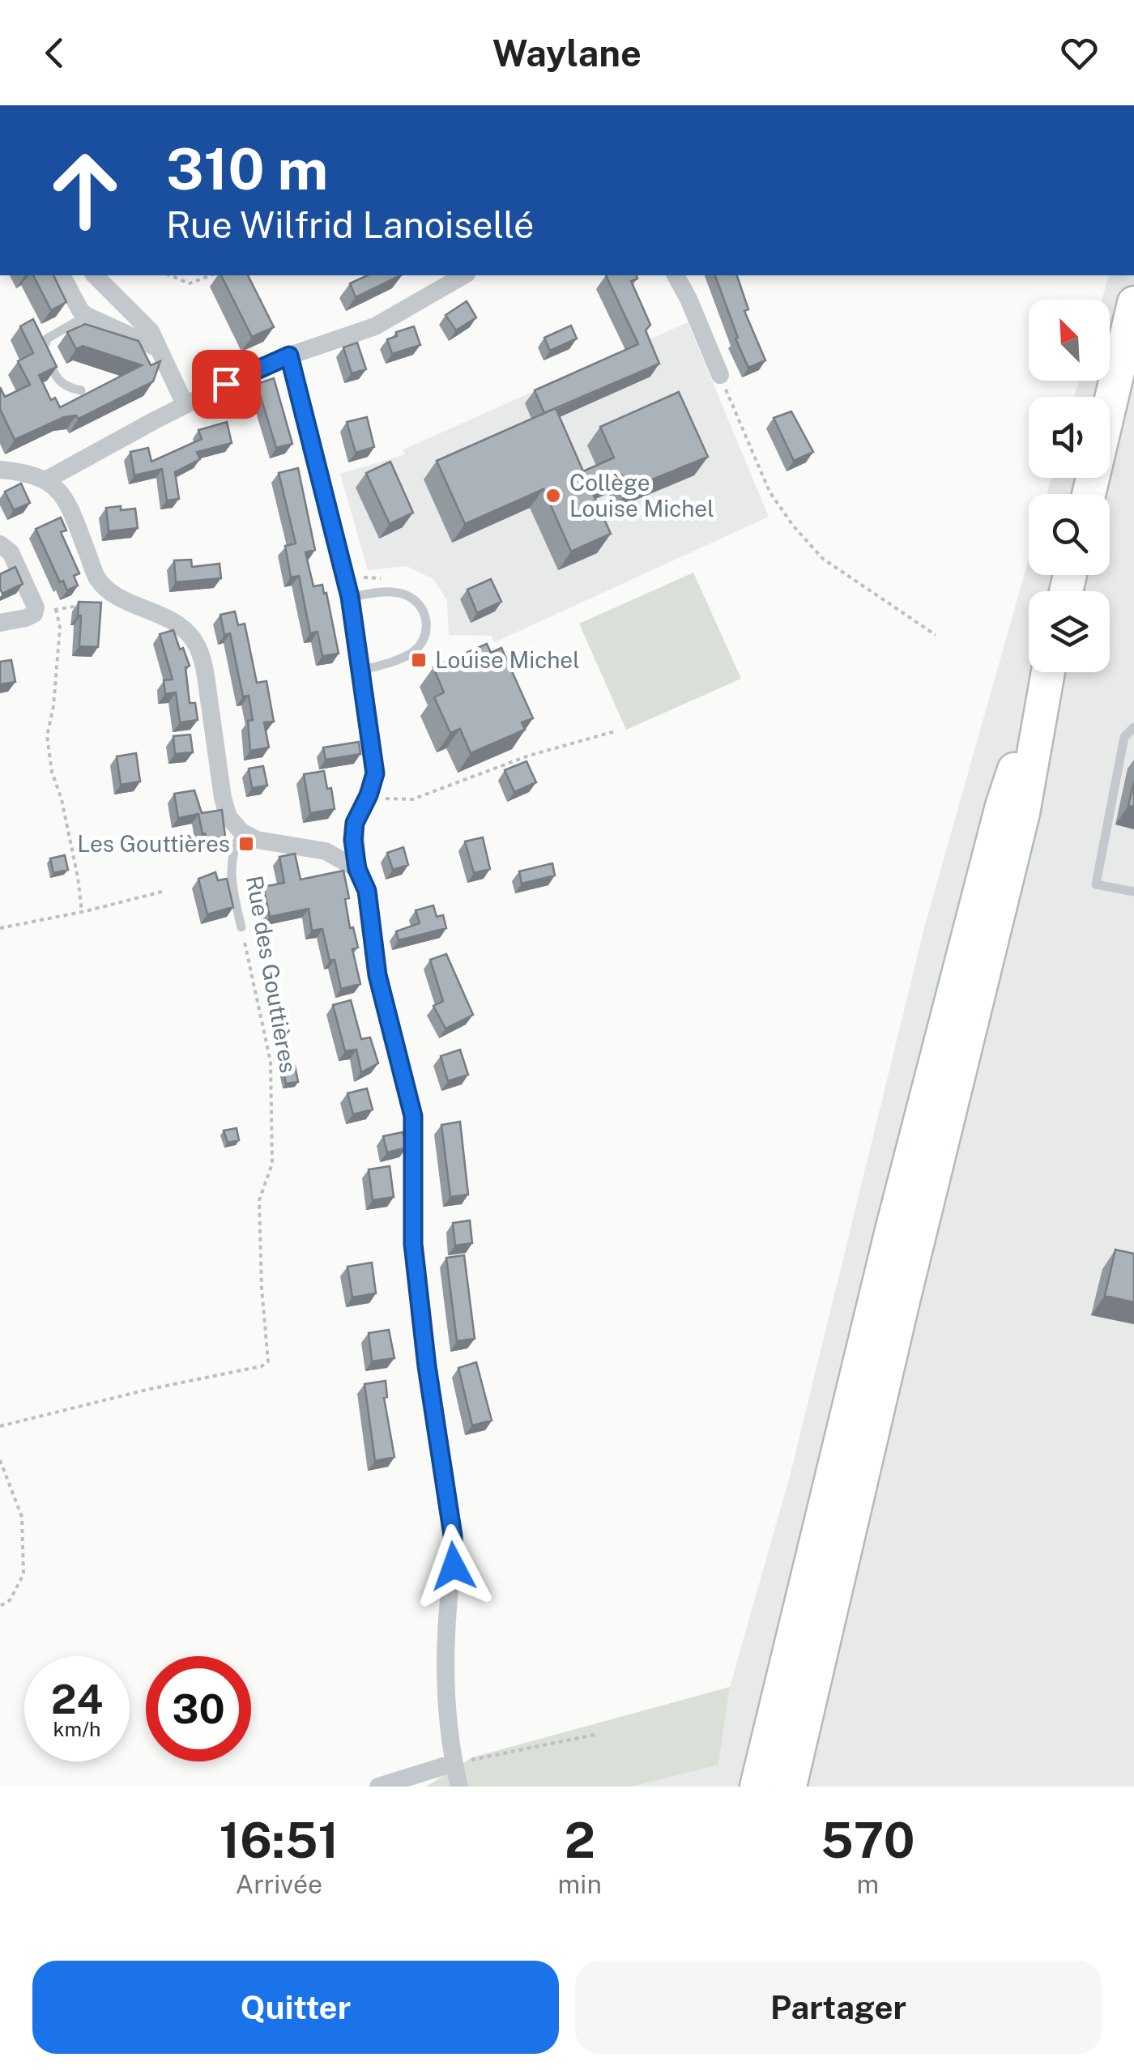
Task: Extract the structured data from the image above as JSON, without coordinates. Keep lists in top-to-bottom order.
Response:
{
  "streets": {
    "lane": ["Rue des Gouttières"]
  },
  "places": {
    "other": ["Collège Louise Michel"],
    "transit": ["Louise Michel", "Les Gouttières"]
  },
  "north": "top left",
  "page": {
    "header": "Waylane",
    "turn": ["310 m", "Rue Wilfrid Lanoisellé"],
    "speed": "24 km/h",
    "limit": "30",
    "eta": [
      "16:51",
      "Arrivée",
      "2",
      "min",
      "570",
      "m"
    ],
    "buttons": ["Quitter", "Partager"]
  }
}
